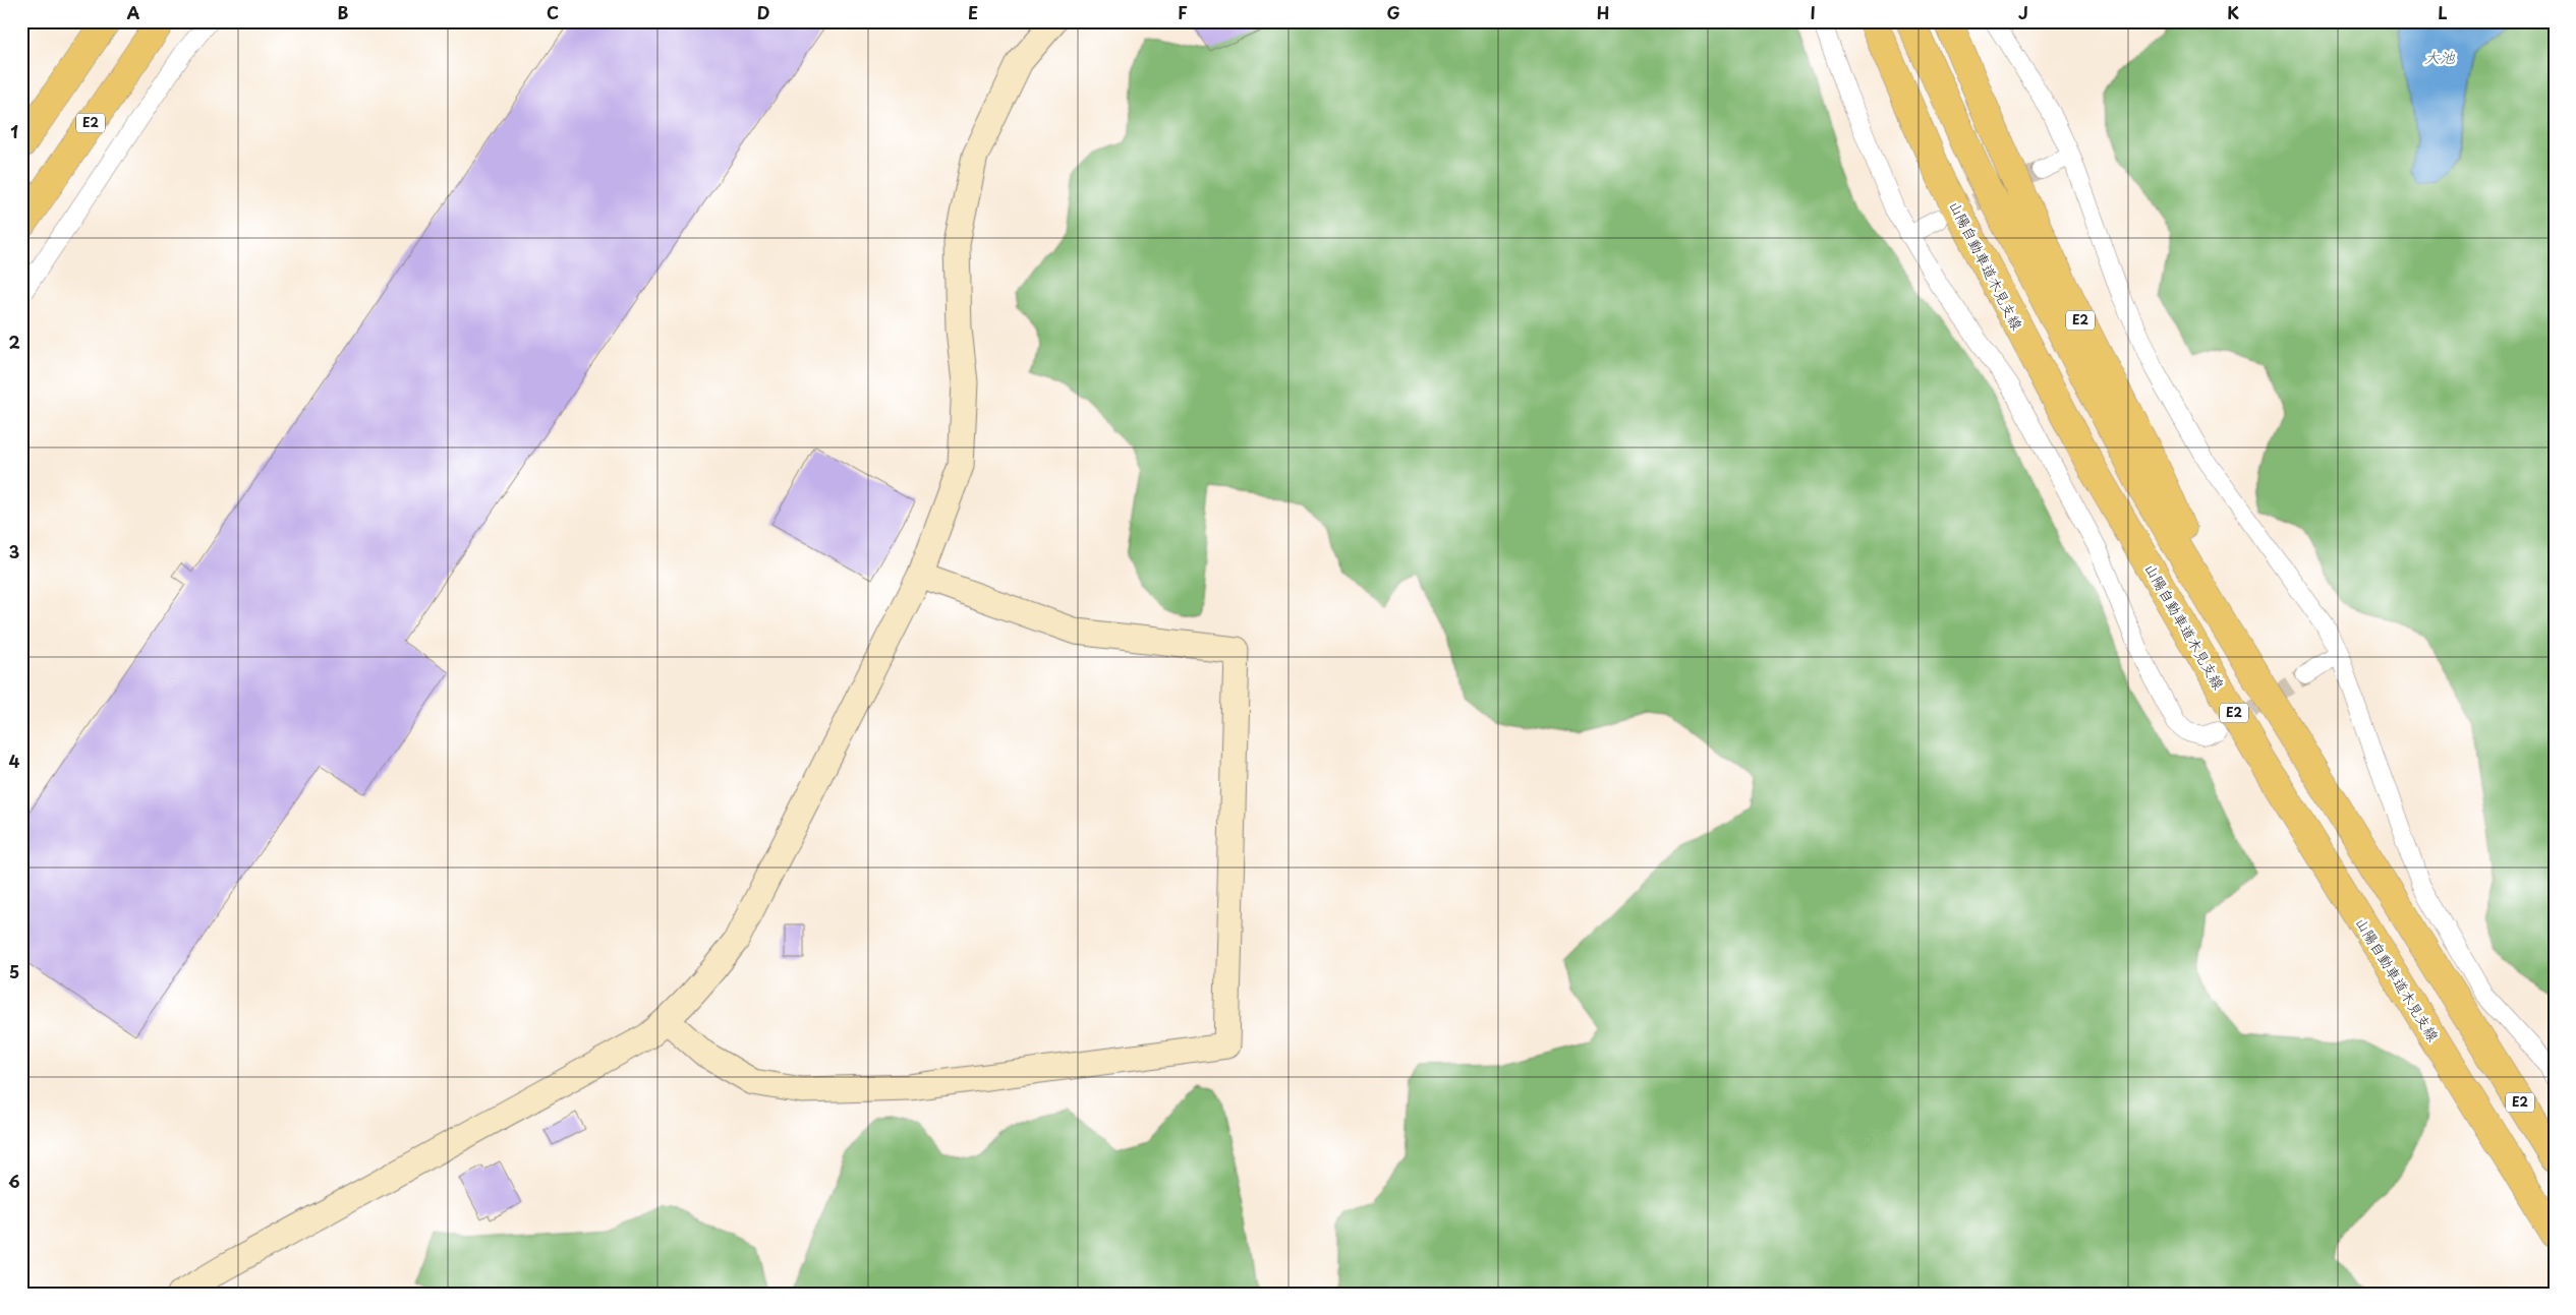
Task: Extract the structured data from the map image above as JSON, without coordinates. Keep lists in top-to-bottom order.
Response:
{
  "streets": {
    "highway": ["E2", "山陽自動車道木見支線"]
  },
  "water": ["大池"],
  "grid": {
    "columns": [
      "A",
      "B",
      "C",
      "D",
      "E",
      "F",
      "G",
      "H",
      "I",
      "J",
      "K",
      "L"
    ],
    "rows": [
      "1",
      "2",
      "3",
      "4",
      "5",
      "6"
    ]
  }
}
